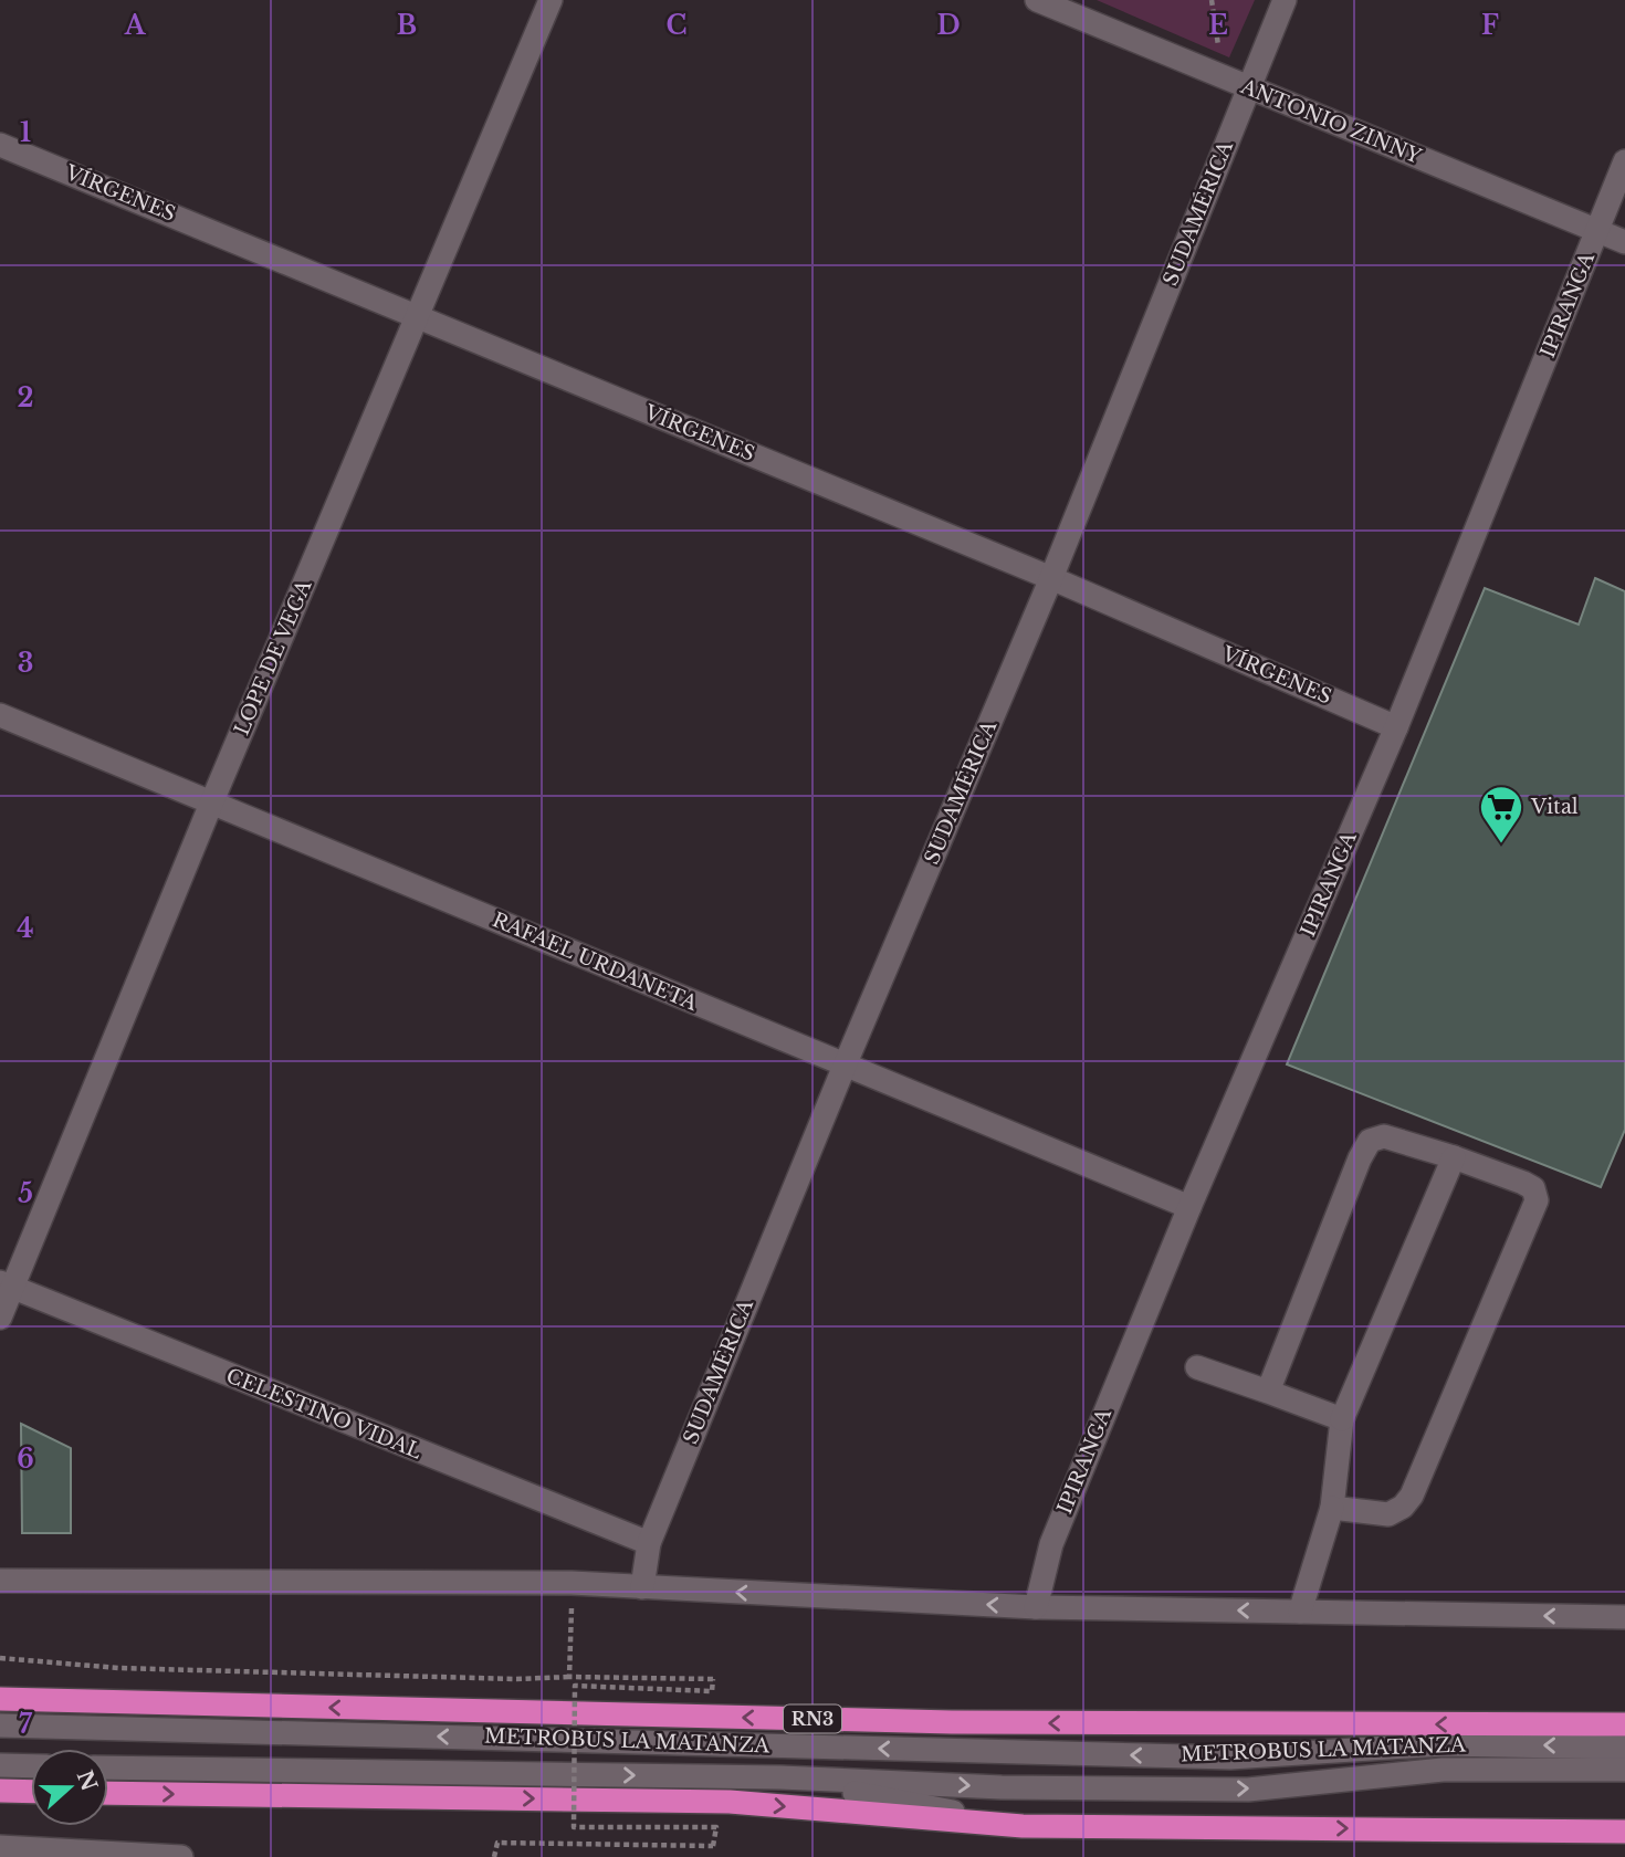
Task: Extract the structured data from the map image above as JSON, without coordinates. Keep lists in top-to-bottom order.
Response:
{
  "streets": {
    "highway": ["RN3"],
    "street": [
      "ANTONIO ZINNY",
      "VÍRGENES",
      "SUDAMÉRICA",
      "IPIRANGA",
      "LOPE DE VEGA",
      "RAFAEL URDANETA",
      "CELESTINO VIDAL",
      "METROBUS LA MATANZA"
    ]
  },
  "crossings": [
    ["ANTONIO ZINNY", "SUDAMÉRICA"],
    ["ANTONIO ZINNY", "IPIRANGA"],
    ["VÍRGENES", "SUDAMÉRICA"],
    ["VÍRGENES", "IPIRANGA"],
    ["VÍRGENES", "LOPE DE VEGA"],
    ["SUDAMÉRICA", "RAFAEL URDANETA"],
    ["SUDAMÉRICA", "CELESTINO VIDAL"],
    ["IPIRANGA", "RAFAEL URDANETA"],
    ["LOPE DE VEGA", "RAFAEL URDANETA"],
    ["LOPE DE VEGA", "CELESTINO VIDAL"]
  ],
  "places": {
    "supermarket": ["Vital"]
  },
  "north": "right",
  "grid": {
    "columns": [
      "A",
      "B",
      "C",
      "D",
      "E",
      "F"
    ],
    "rows": [
      "1",
      "2",
      "3",
      "4",
      "5",
      "6",
      "7"
    ]
  }
}
